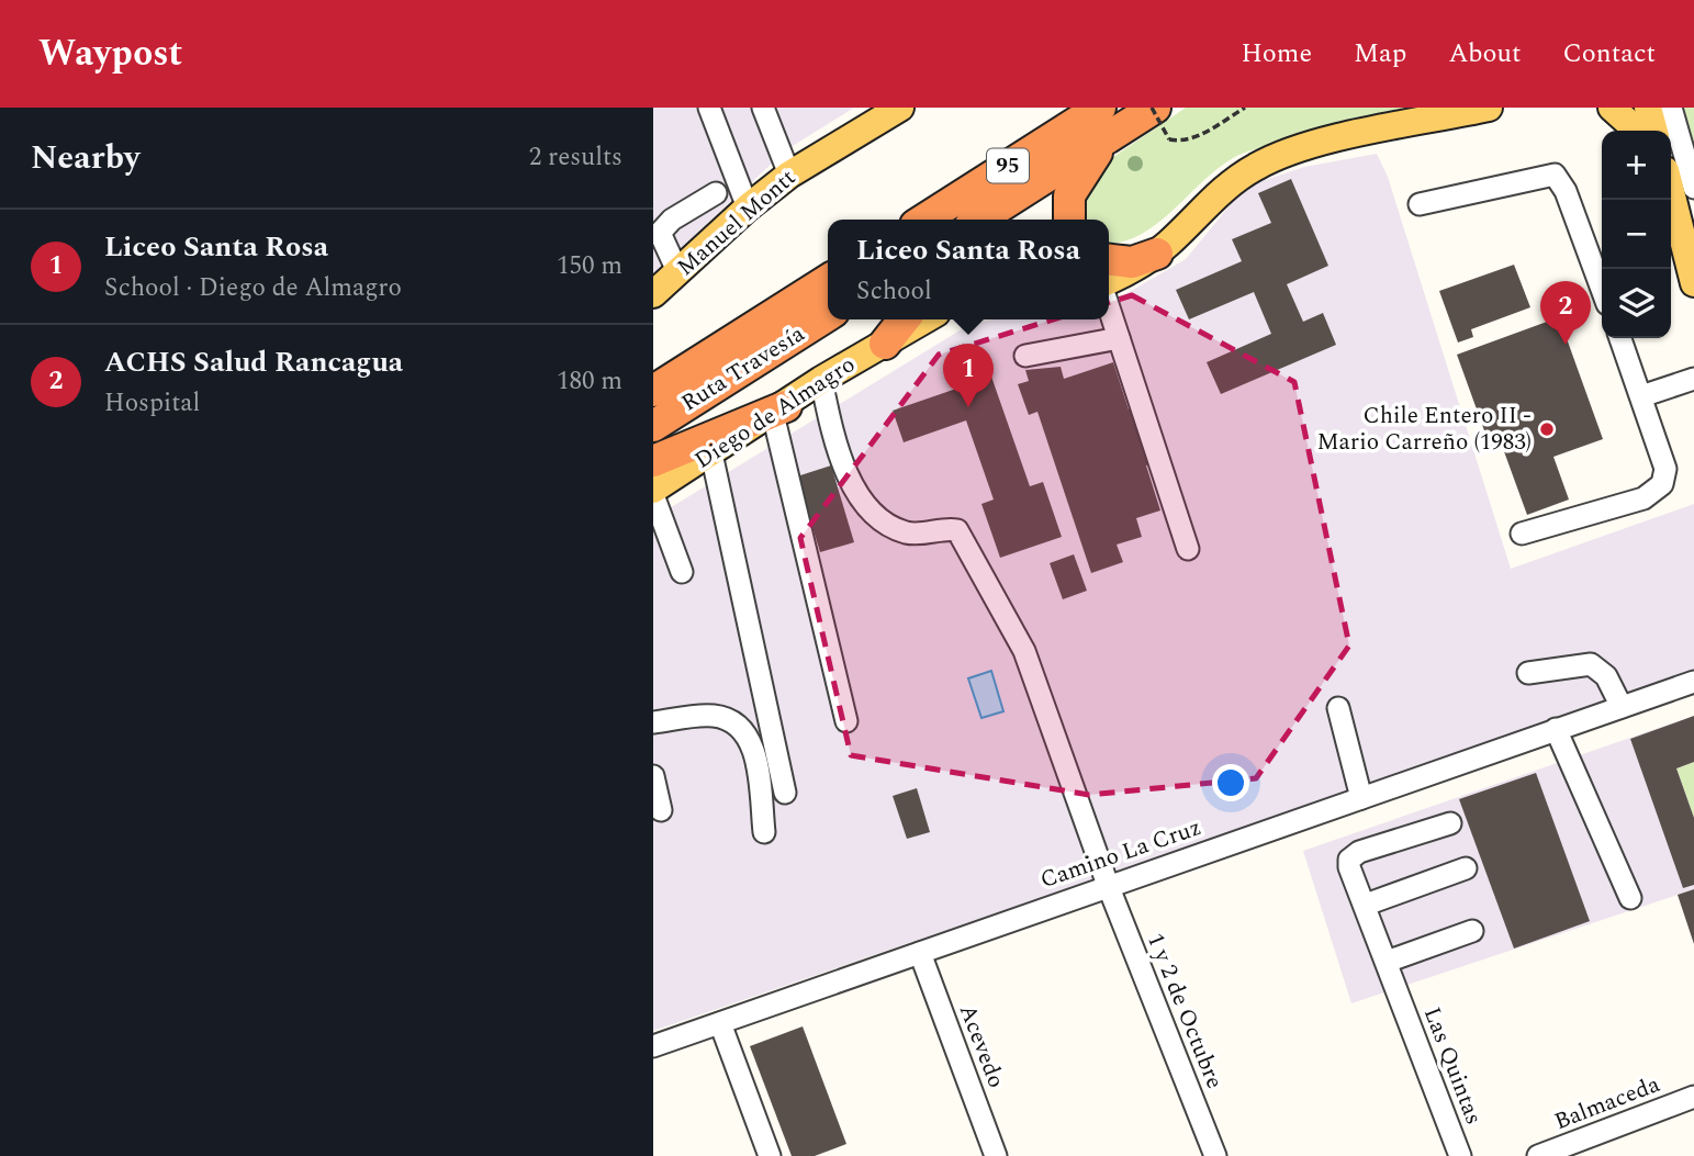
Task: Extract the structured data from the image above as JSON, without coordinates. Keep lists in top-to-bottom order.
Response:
{
  "streets": {
    "highway": ["95", "Ruta Travesía"],
    "main road": ["Manuel Montt", "Diego de Almagro"],
    "street": [
      "Camino La Cruz",
      "1 y 2 de Octubre",
      "Acevedo",
      "Las Quintas",
      "Balmaceda"
    ]
  },
  "crossings": [
    ["Diego de Almagro", "1 y 2 de Octubre"],
    ["Camino La Cruz", "1 y 2 de Octubre"],
    ["Camino La Cruz", "Acevedo"]
  ],
  "places": ["Chile Entero II - Mario Carreño (1983)"],
  "page": {
    "header": "Waypost",
    "nav": [
      "Home",
      "Map",
      "About",
      "Contact"
    ],
    "heading": ["Nearby", "2 results"],
    "map_buttons": ["+", "−"],
    "list": [
      {
        "mark": "1",
        "name": "Liceo Santa Rosa",
        "note": "School · Diego de Almagro",
        "value": "150 m"
      },
      {
        "mark": "2",
        "name": "ACHS Salud Rancagua",
        "note": "Hospital",
        "value": "180 m"
      }
    ],
    "popup": ["Liceo Santa Rosa", "School"],
    "pins": ["2", "1"]
  }
}
